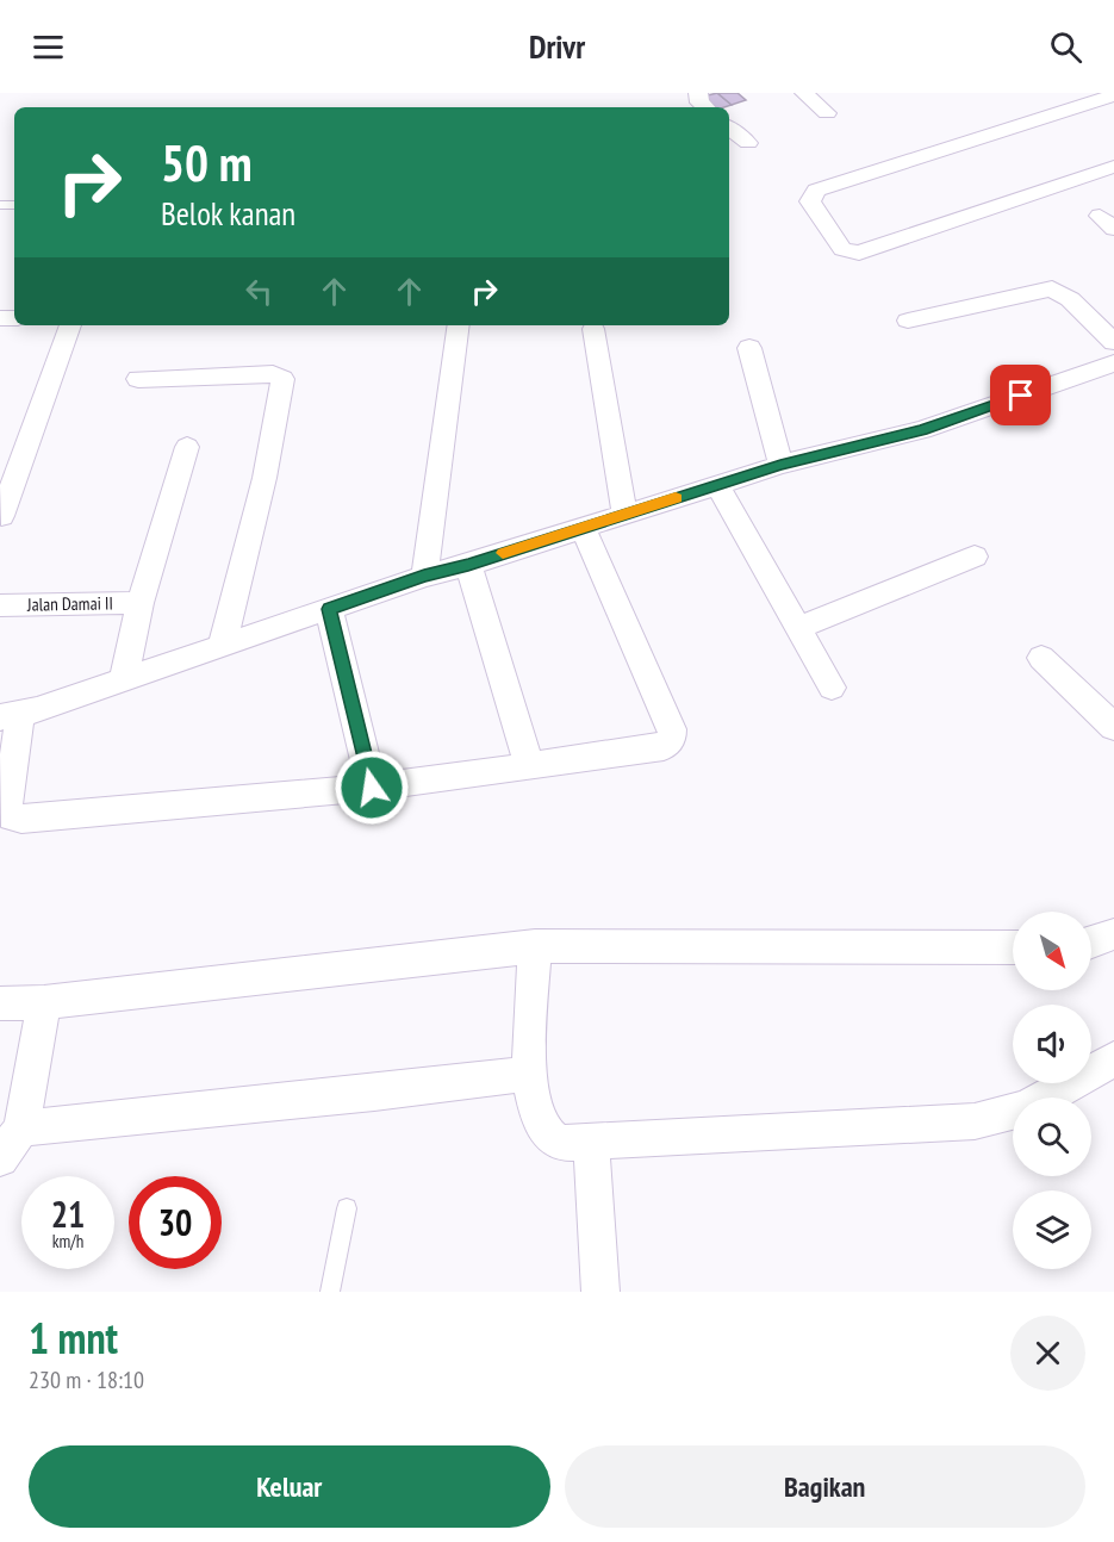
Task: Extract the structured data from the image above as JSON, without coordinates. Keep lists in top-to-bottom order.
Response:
{
  "streets": {
    "street": ["Jalan Damai II"]
  },
  "north": "bottom right",
  "page": {
    "header": "Drivr",
    "turn": ["50 m", "Belok kanan"],
    "speed": "21 km/h",
    "limit": "30",
    "heading": ["1 mnt", "230 m · 18:10"],
    "buttons": ["Keluar", "Bagikan"]
  }
}
